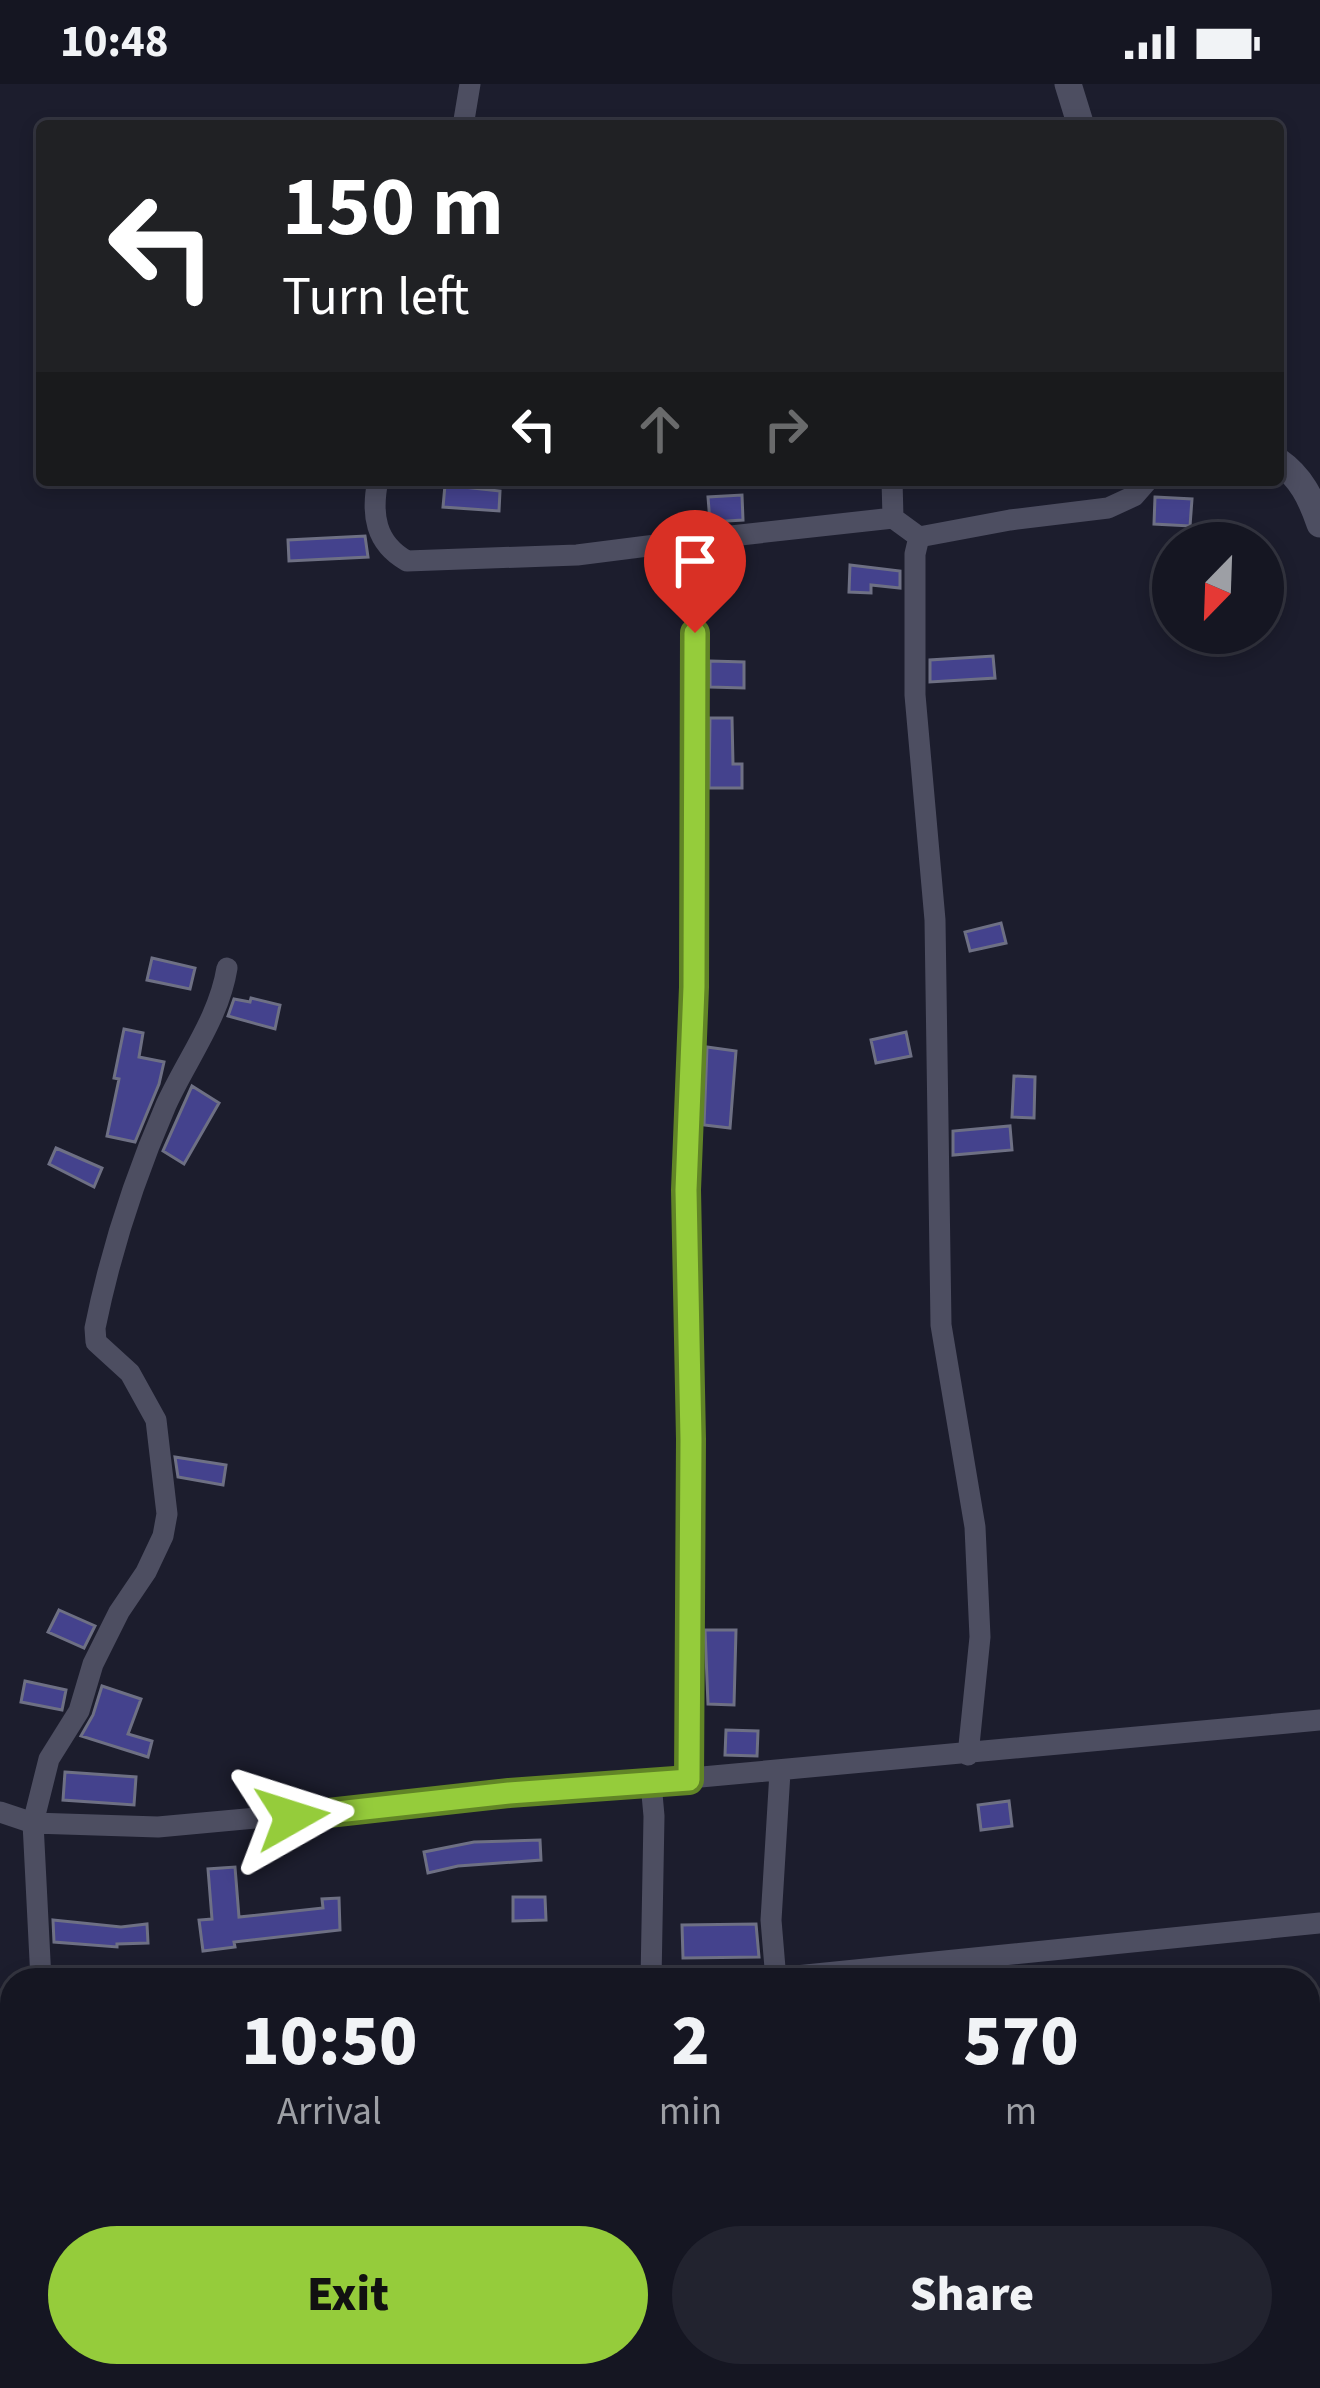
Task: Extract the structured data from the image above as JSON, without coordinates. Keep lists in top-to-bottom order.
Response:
{
  "north": "bottom left",
  "page": {
    "status": "10:48",
    "turn": ["150 m", "Turn left"],
    "eta": [
      "10:50",
      "Arrival",
      "2",
      "min",
      "570",
      "m"
    ],
    "buttons": ["Exit", "Share"]
  }
}
